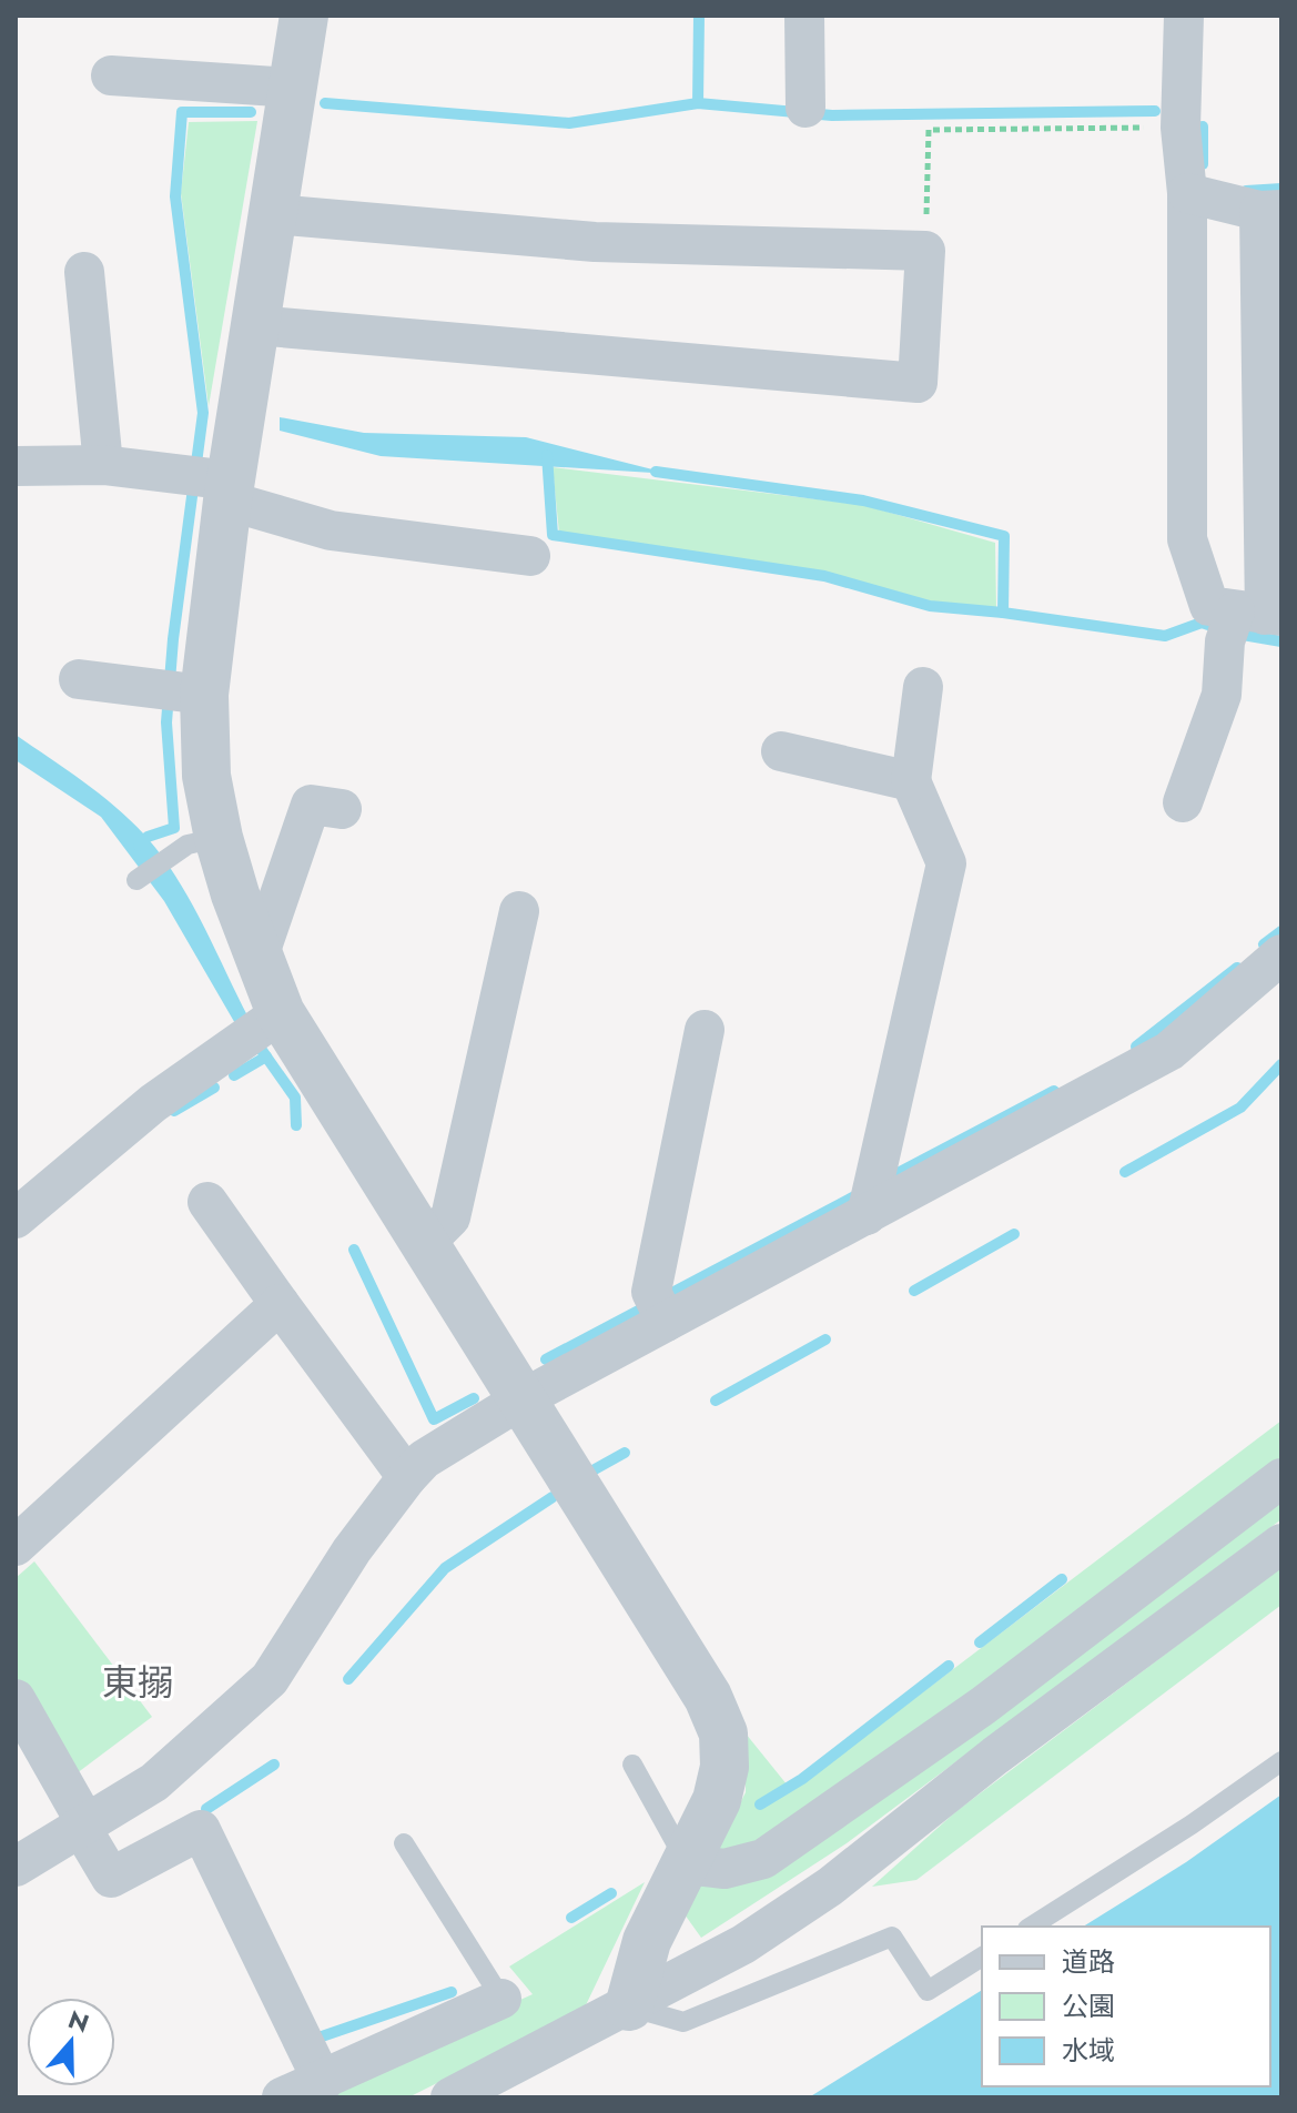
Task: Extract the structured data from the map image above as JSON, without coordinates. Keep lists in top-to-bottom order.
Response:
{
  "districts": ["東搦"],
  "legend": ["道路", "公園", "水域"],
  "north": "top"
}
